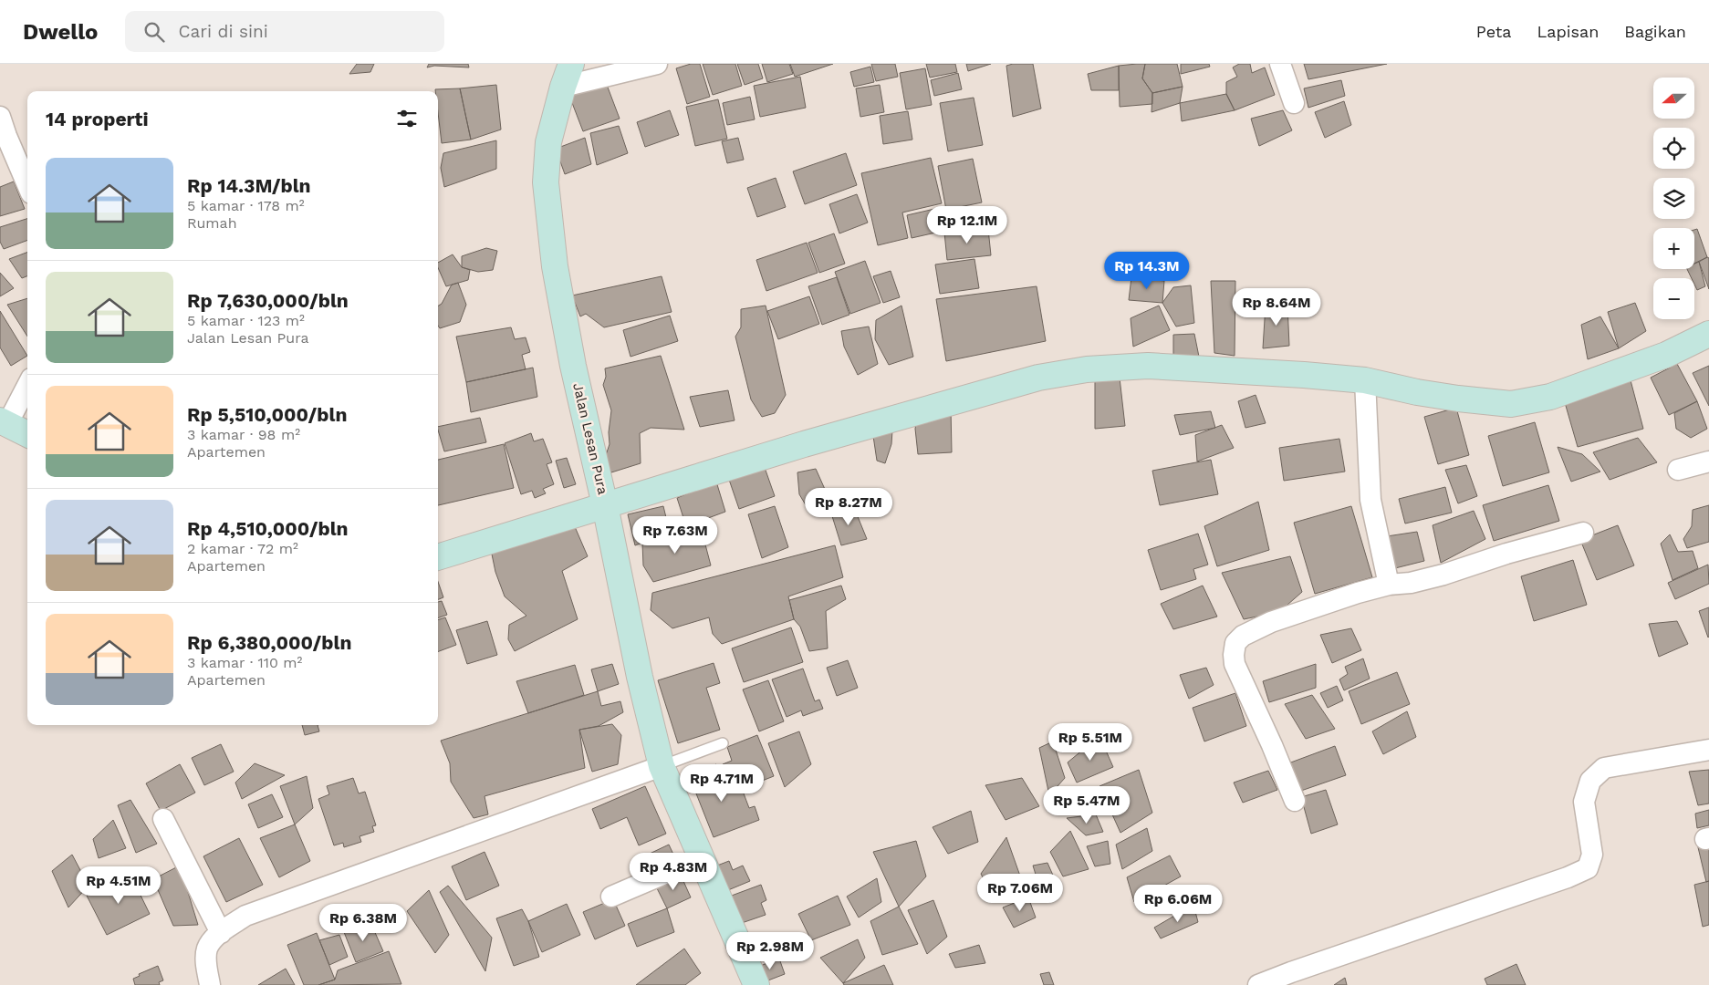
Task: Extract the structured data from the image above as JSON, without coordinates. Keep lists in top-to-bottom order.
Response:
{
  "streets": {
    "street": ["Jalan Lesan Pura"]
  },
  "north": "left",
  "page": {
    "header": "Dwello",
    "search": "Cari di sini",
    "nav": ["Peta", "Lapisan", "Bagikan"],
    "map_buttons": ["+", "−"],
    "heading": "14 properti",
    "list": [
      {
        "name": "Rp 14.3M/bln",
        "note": "5 kamar · 178 m² · Rumah"
      },
      {
        "name": "Rp 7,630,000/bln",
        "note": "5 kamar · 123 m² · Jalan Lesan Pura"
      },
      {
        "name": "Rp 5,510,000/bln",
        "note": "3 kamar · 98 m² · Apartemen"
      },
      {
        "name": "Rp 4,510,000/bln",
        "note": "2 kamar · 72 m² · Apartemen"
      },
      {
        "name": "Rp 6,380,000/bln",
        "note": "3 kamar · 110 m² · Apartemen"
      }
    ],
    "price": [
      "Rp 12.1M",
      "Rp 14.3M",
      "Rp 8.64M",
      "Rp 8.27M",
      "Rp 7.63M",
      "Rp 5.51M",
      "Rp 4.71M",
      "Rp 5.47M",
      "Rp 4.83M",
      "Rp 4.51M",
      "Rp 7.06M",
      "Rp 6.06M",
      "Rp 6.38M",
      "Rp 2.98M"
    ]
  }
}
